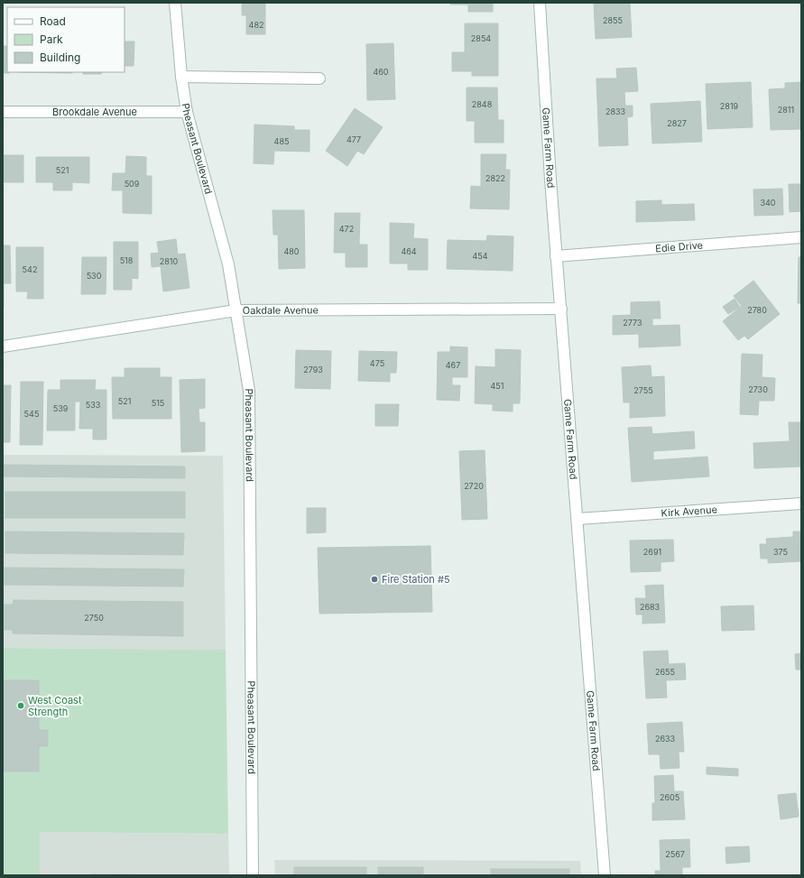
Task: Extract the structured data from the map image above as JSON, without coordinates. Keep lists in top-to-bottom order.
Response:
{
  "streets": {
    "street": [
      "Brookdale Avenue",
      "Pheasant Boulevard",
      "Game Farm Road",
      "Edie Drive",
      "Oakdale Avenue",
      "Kirk Avenue"
    ]
  },
  "crossings": [
    ["Brookdale Avenue", "Pheasant Boulevard"],
    ["Pheasant Boulevard", "Oakdale Avenue"],
    ["Game Farm Road", "Edie Drive"],
    ["Game Farm Road", "Oakdale Avenue"],
    ["Game Farm Road", "Kirk Avenue"]
  ],
  "places": ["Fire Station #5", "West Coast Strength"],
  "house_numbers": [
    "2855",
    "482",
    "2854",
    "460",
    "2848",
    "2819",
    "2811",
    "2833",
    "2827",
    "477",
    "485",
    "521",
    "2822",
    "509",
    "340",
    "472",
    "480",
    "464",
    "454",
    "518",
    "2810",
    "542",
    "530",
    "2780",
    "2773",
    "475",
    "467",
    "2793",
    "451",
    "2730",
    "2755",
    "521",
    "515",
    "533",
    "539",
    "545",
    "2720",
    "2691",
    "375",
    "2683",
    "2750",
    "2655",
    "2633",
    "2605",
    "2567"
  ],
  "legend": ["Road", "Park", "Building"]
}
